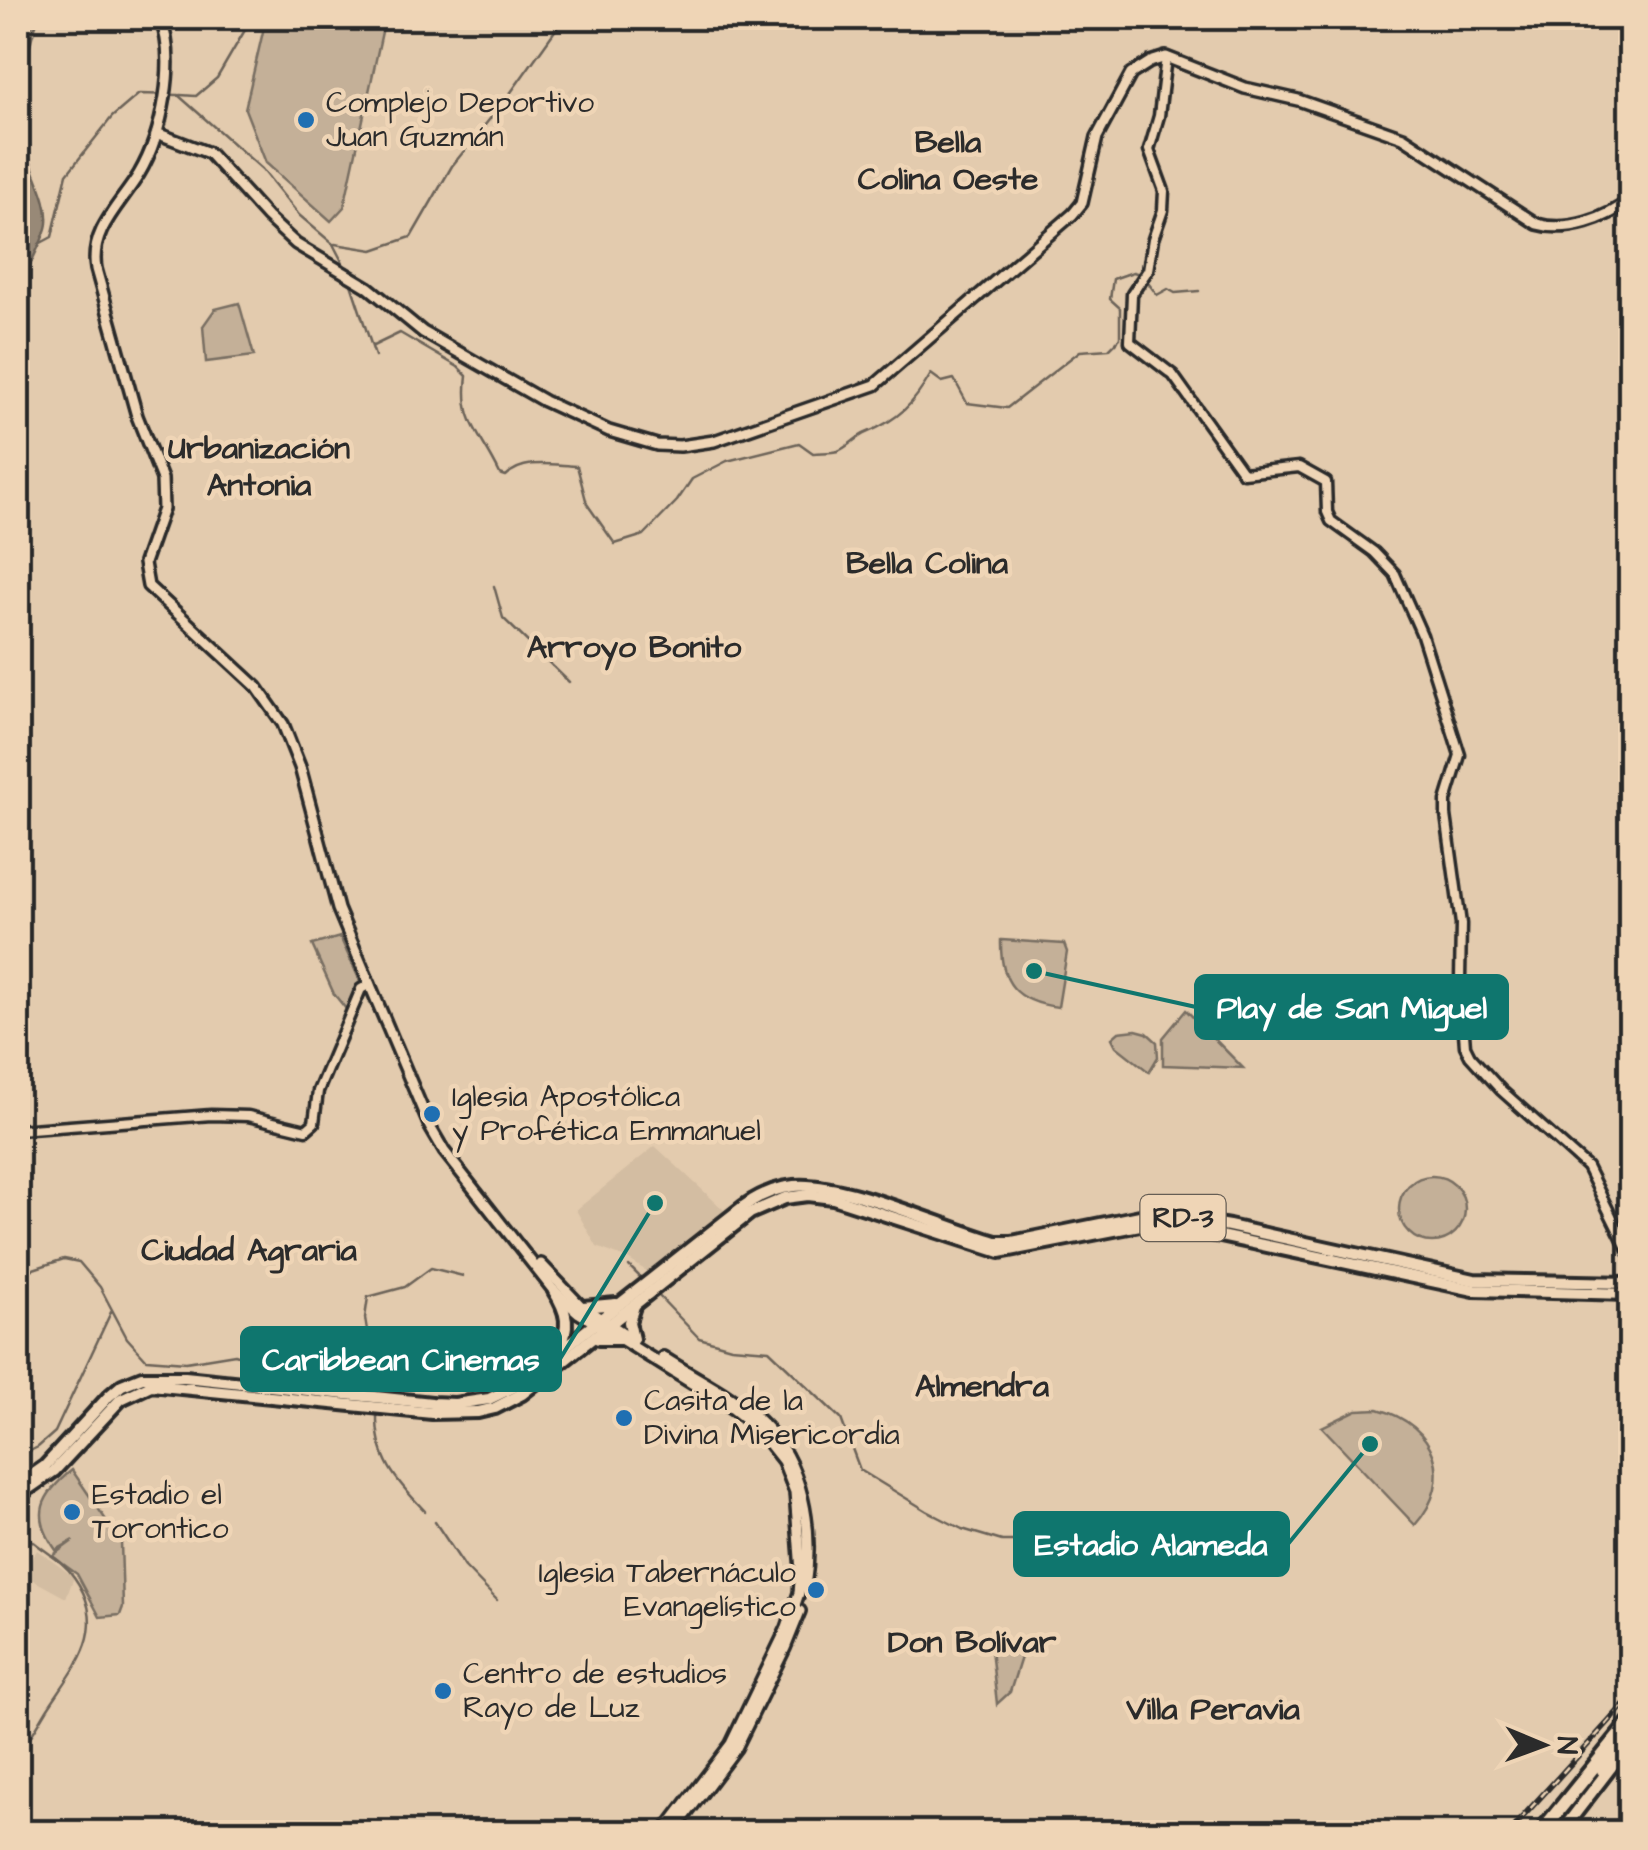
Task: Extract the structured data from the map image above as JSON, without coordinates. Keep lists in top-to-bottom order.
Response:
{
  "streets": {
    "main road": ["RD-3"]
  },
  "districts": [
    "Bella Colina Oeste",
    "Urbanización Antonia",
    "Bella Colina",
    "Arroyo Bonito",
    "Ciudad Agraria",
    "Almendra",
    "Don Bolívar",
    "Villa Peravia"
  ],
  "places": [
    "Complejo Deportivo Juan Guzmán",
    "Play de San Miguel",
    "Iglesia Apostólica y Profética Emmanuel",
    "Caribbean Cinemas",
    "Casita de la Divina Misericordia",
    "Estadio Alameda",
    "Estadio el Torontico",
    "Iglesia Tabernáculo Evangelístico",
    "Centro de estudios Rayo de Luz"
  ],
  "north": "right"
}
